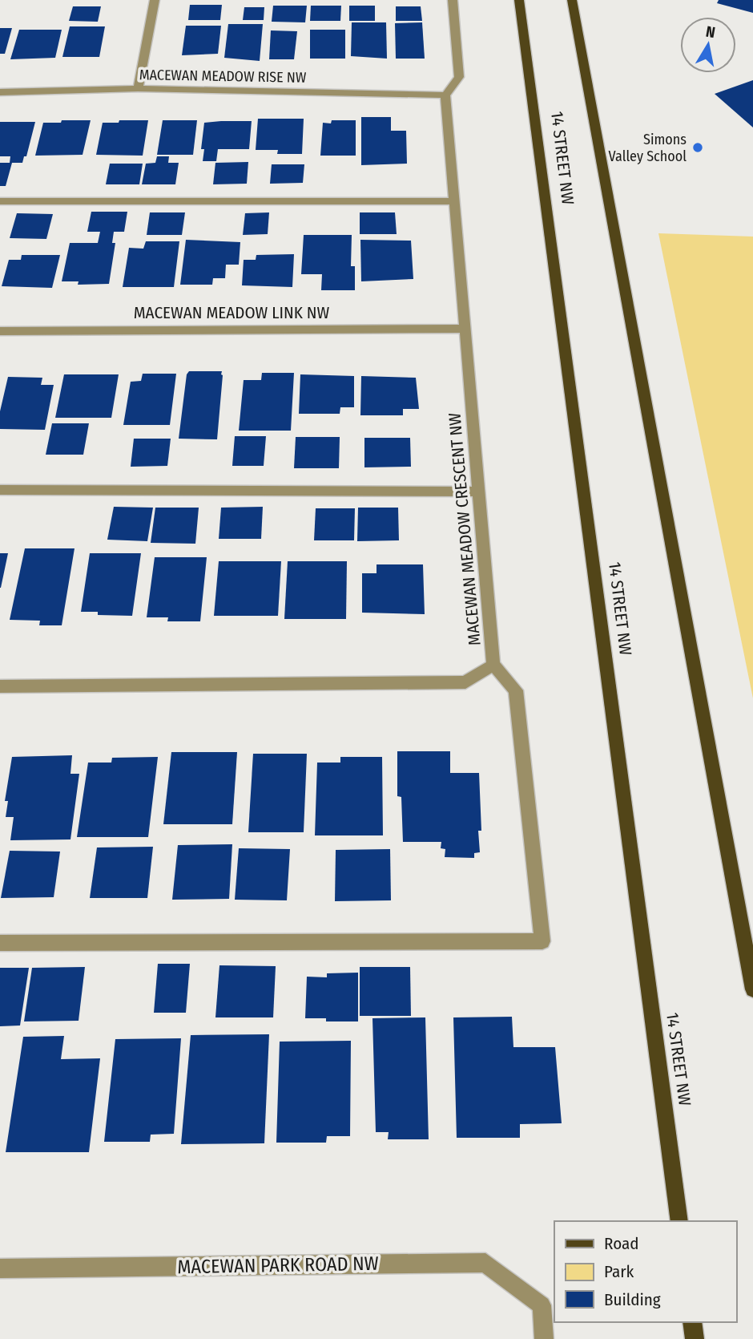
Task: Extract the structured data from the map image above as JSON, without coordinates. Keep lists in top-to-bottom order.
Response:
{
  "streets": {
    "main road": ["14 STREET NW"],
    "street": [
      "MACEWAN MEADOW RISE NW",
      "MACEWAN MEADOW LINK NW",
      "MACEWAN MEADOW CRESCENT NW",
      "MACEWAN PARK ROAD NW"
    ]
  },
  "crossings": [
    ["MACEWAN MEADOW RISE NW", "MACEWAN MEADOW CRESCENT NW"],
    ["MACEWAN MEADOW LINK NW", "MACEWAN MEADOW CRESCENT NW"]
  ],
  "places": ["Simons Valley School"],
  "legend": ["Road", "Park", "Building"],
  "north": "top"
}
